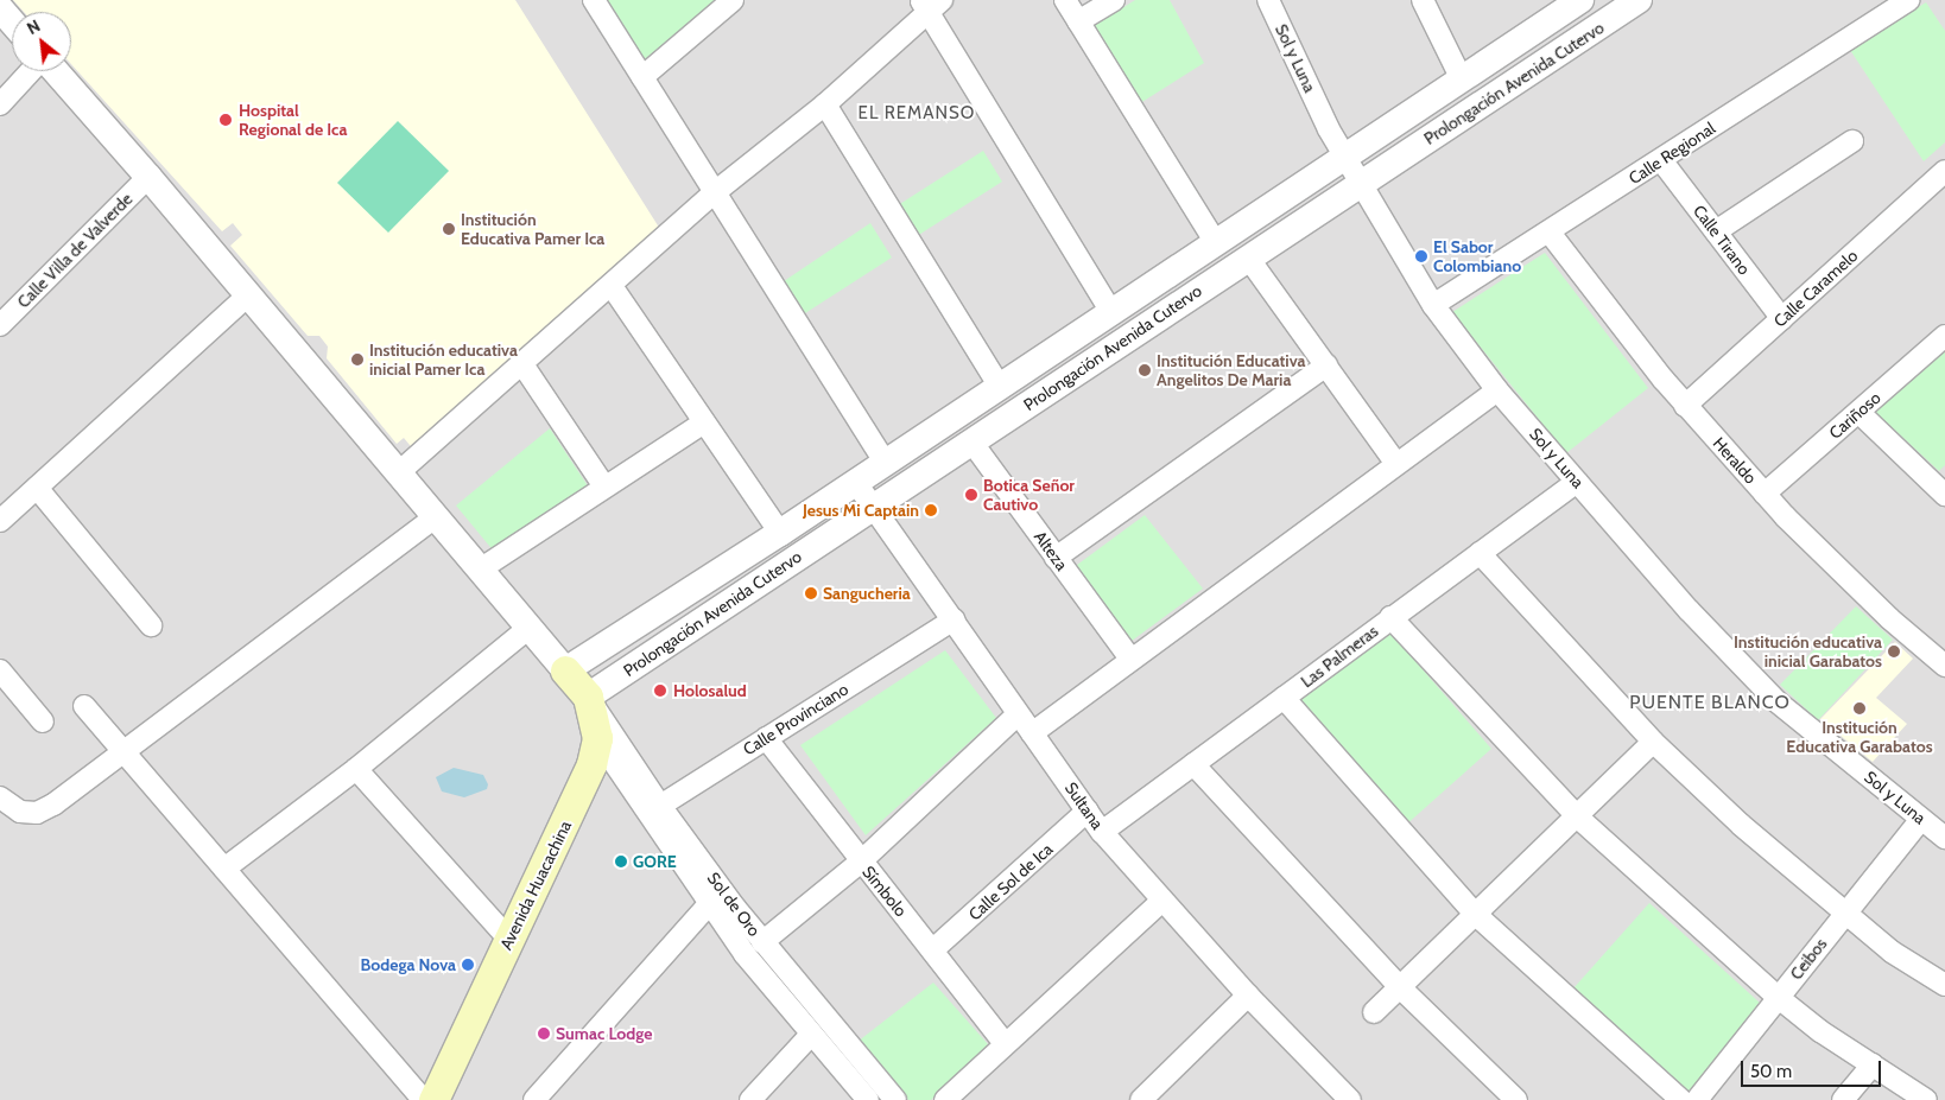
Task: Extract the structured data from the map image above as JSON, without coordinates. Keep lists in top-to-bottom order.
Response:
{
  "streets": {
    "main road": ["Avenida Huacachina"],
    "street": [
      "Sol y Luna",
      "Prolongación Avenida Cutervo",
      "Calle Regional",
      "Calle Tirano",
      "Calle Villa de Valverde",
      "Calle Caramelo",
      "Cariñoso",
      "Heraldo",
      "Alteza",
      "Las Palmeras",
      "Calle Provinciano",
      "Sultana",
      "Calle Sol de Ica",
      "Símbolo",
      "Sol de Oro",
      "Ceibos"
    ]
  },
  "crossings": [
    ["Sol y Luna", "Prolongación Avenida Cutervo"],
    ["Sol y Luna", "Calle Regional"],
    ["Sol y Luna", "Las Palmeras"],
    ["Sol y Luna", "Ceibos"],
    ["Prolongación Avenida Cutervo", "Alteza"],
    ["Prolongación Avenida Cutervo", "Sultana"],
    ["Prolongación Avenida Cutervo", "Avenida Huacachina"],
    ["Prolongación Avenida Cutervo", "Sol de Oro"],
    ["Calle Regional", "Calle Tirano"],
    ["Calle Regional", "Heraldo"],
    ["Calle Tirano", "Calle Caramelo"],
    ["Calle Caramelo", "Heraldo"],
    ["Cariñoso", "Heraldo"],
    ["Las Palmeras", "Sultana"],
    ["Calle Provinciano", "Sultana"],
    ["Calle Provinciano", "Símbolo"],
    ["Calle Provinciano", "Sol de Oro"],
    ["Sultana", "Calle Sol de Ica"],
    ["Calle Sol de Ica", "Símbolo"],
    ["Avenida Huacachina", "Sol de Oro"]
  ],
  "districts": ["EL REMANSO", "PUENTE BLANCO"],
  "places": [
    "Hospital Regional de Ica",
    "Institución Educativa Pamer Ica",
    "El Sabor Colombiano",
    "Institución educativa inicial Pamer Ica",
    "Institución Educativa Angelitos De Maria",
    "Botica Señor Cautivo",
    "Jesus Mi Captain",
    "Sangucheria",
    "Institución educativa inicial Garabatos",
    "Holosalud",
    "Institución Educativa Garabatos",
    "GORE",
    "Bodega Nova",
    "Sumac Lodge"
  ],
  "scale_bar": "50 m",
  "north": "top left"
}
